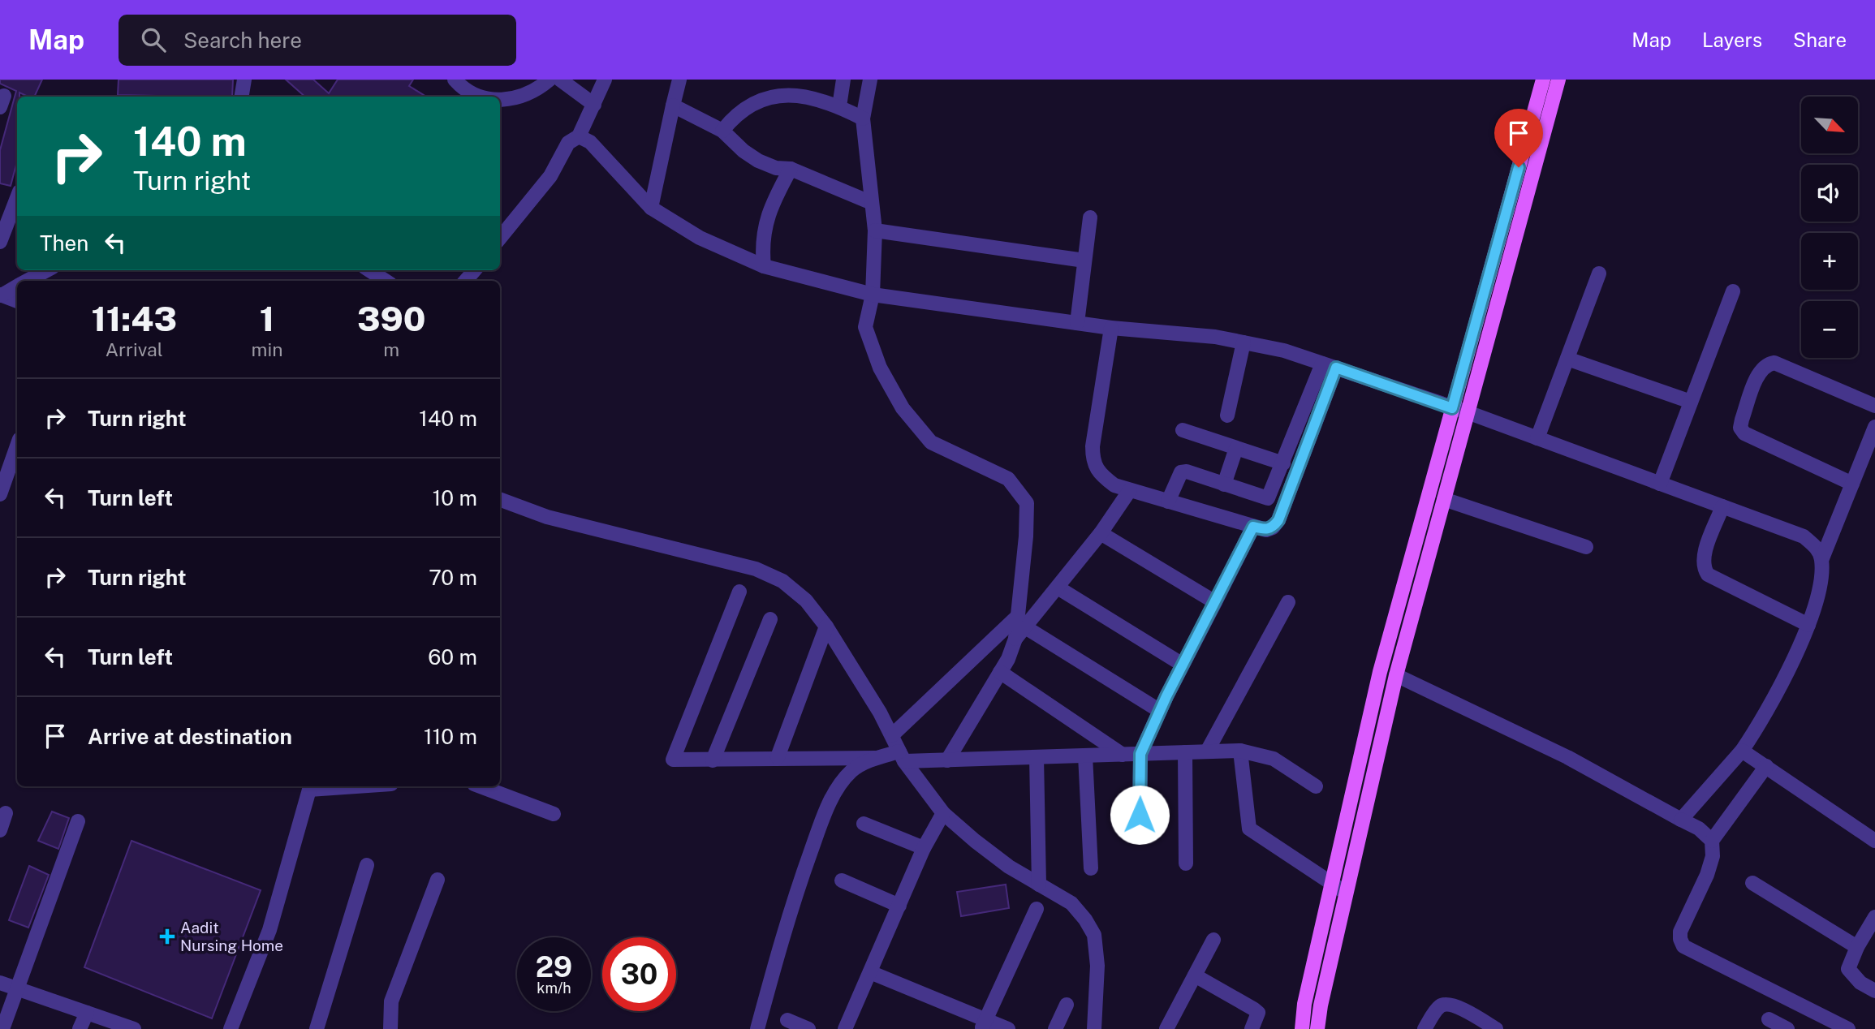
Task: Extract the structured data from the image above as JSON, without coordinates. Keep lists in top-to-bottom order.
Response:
{
  "places": {
    "health": ["Aadit Nursing Home"]
  },
  "north": "bottom right",
  "page": {
    "header": "Map",
    "search": "Search here",
    "nav": ["Map", "Layers", "Share"],
    "map_buttons": ["+", "−"],
    "turn": ["140 m", "Turn right"],
    "then": "Then",
    "eta": [
      "11:43",
      "Arrival",
      "1",
      "min",
      "390",
      "m"
    ],
    "list": [
      {
        "name": "Turn right",
        "value": "140 m"
      },
      {
        "name": "Turn left",
        "value": "10 m"
      },
      {
        "name": "Turn right",
        "value": "70 m"
      },
      {
        "name": "Turn left",
        "value": "60 m"
      },
      {
        "name": "Arrive at destination",
        "value": "110 m"
      }
    ],
    "speed": "29 km/h",
    "limit": "30"
  }
}
